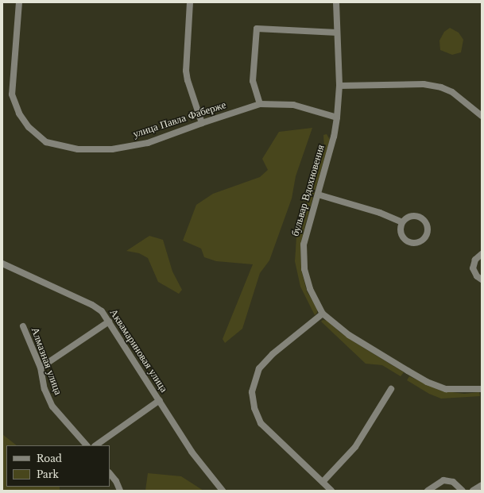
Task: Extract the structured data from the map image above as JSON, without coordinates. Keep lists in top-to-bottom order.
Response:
{
  "streets": {
    "street": [
      "улица Павла Фаберже",
      "бульвар Вдохновения",
      "Аквамариновая улица",
      "Алмазная улица"
    ]
  },
  "crossings": [
    ["улица Павла Фаберже", "бульвар Вдохновения"]
  ],
  "legend": ["Road", "Park"]
}
